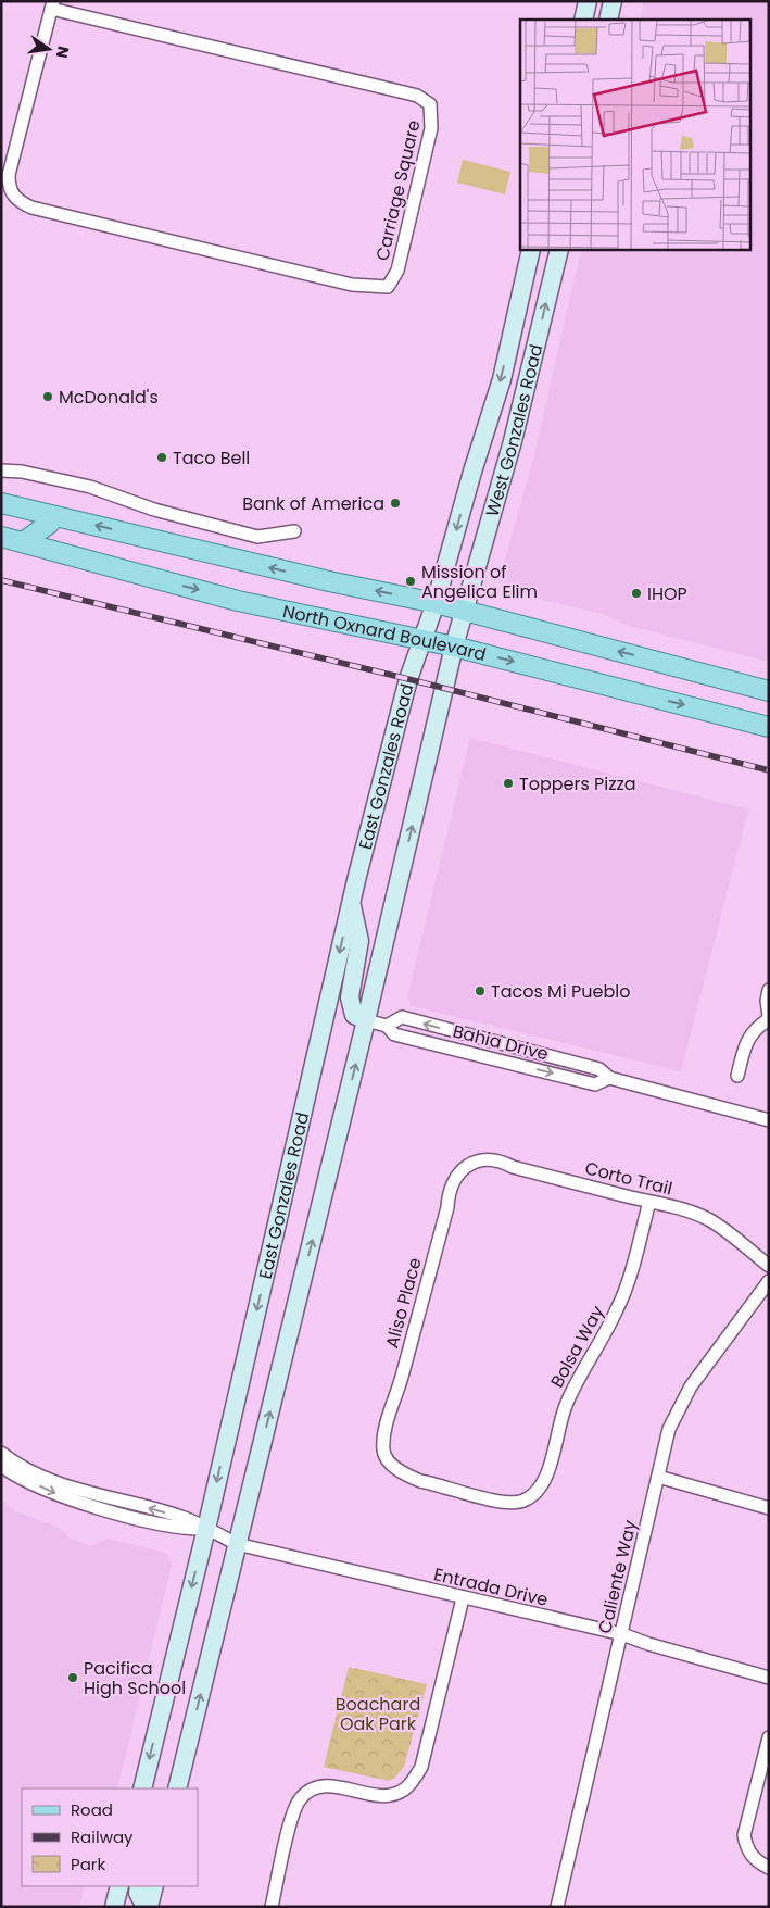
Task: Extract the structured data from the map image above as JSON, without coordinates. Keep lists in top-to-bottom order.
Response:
{
  "streets": {
    "main road": ["West Gonzales Road", "North Oxnard Boulevard", "East Gonzales Road"],
    "street": [
      "Carriage Square",
      "Bahia Drive",
      "Corto Trail",
      "Aliso Place",
      "Bolsa Way",
      "Caliente Way",
      "Entrada Drive"
    ]
  },
  "crossings": [
    ["West Gonzales Road", "North Oxnard Boulevard"],
    ["West Gonzales Road", "East Gonzales Road"],
    ["North Oxnard Boulevard", "East Gonzales Road"],
    ["East Gonzales Road", "Bahia Drive"],
    ["East Gonzales Road", "Entrada Drive"],
    ["Corto Trail", "Aliso Place"],
    ["Corto Trail", "Bolsa Way"],
    ["Aliso Place", "Bolsa Way"],
    ["Caliente Way", "Entrada Drive"]
  ],
  "parks": ["Boachard Oak Park"],
  "places": [
    "McDonald's",
    "Taco Bell",
    "Bank of America",
    "Mission of Angelica Elim",
    "IHOP",
    "Toppers Pizza",
    "Tacos Mi Pueblo",
    "Pacifica High School"
  ],
  "legend": ["Road", "Railway", "Park"],
  "north": "right"
}
